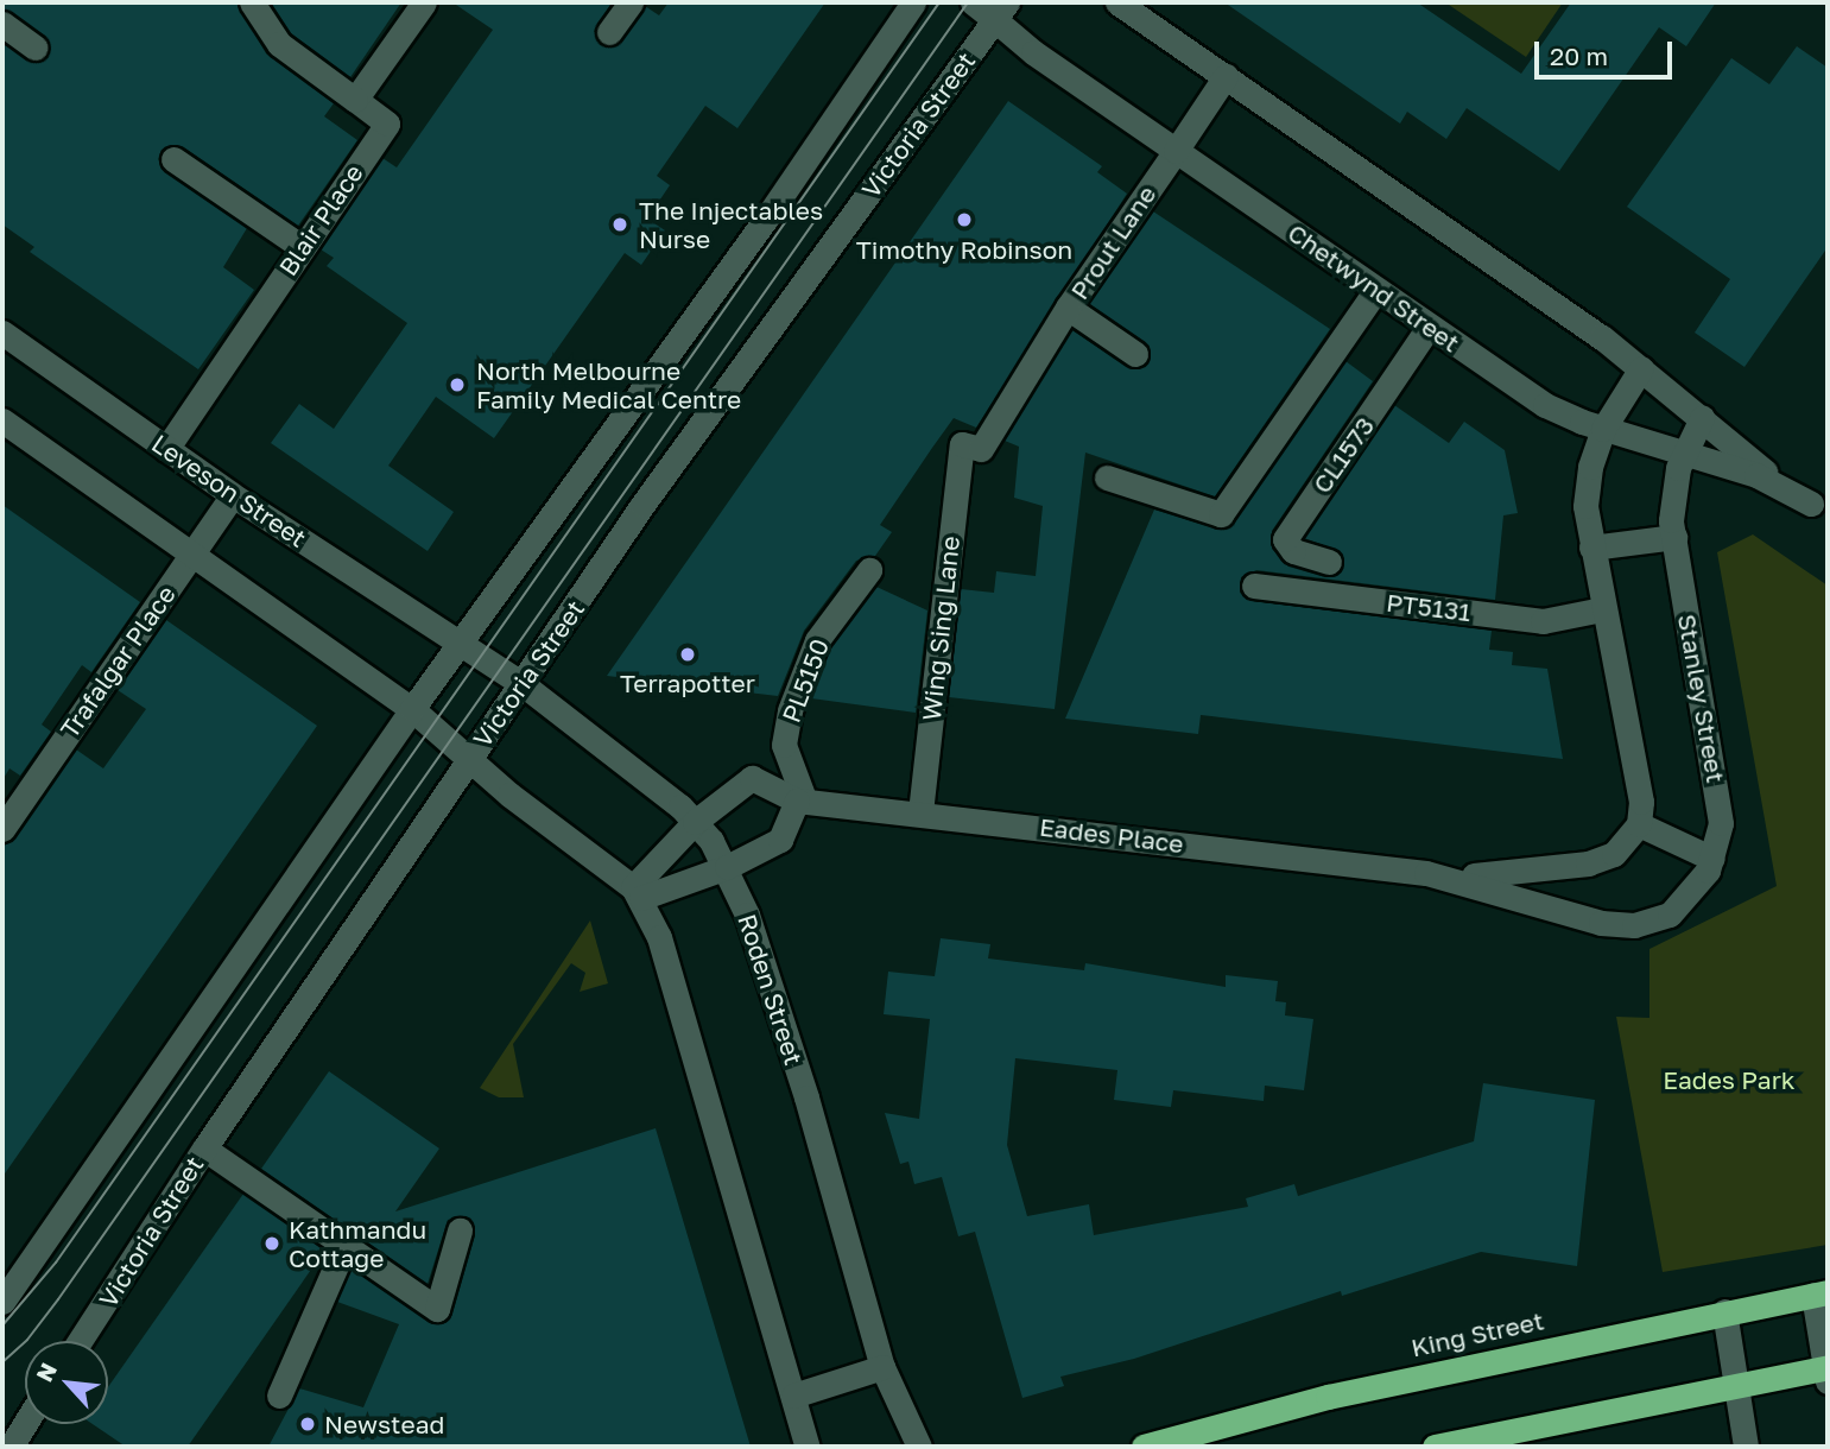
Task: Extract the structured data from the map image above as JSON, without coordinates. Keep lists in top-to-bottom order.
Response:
{
  "streets": {
    "highway": ["King Street"],
    "street": [
      "Victoria Street",
      "Blair Place",
      "Prout Lane",
      "Chetwynd Street",
      "CL1573",
      "Leveson Street",
      "PT5131",
      "Wing Sing Lane",
      "Trafalgar Place",
      "PL5150",
      "Stanley Street",
      "Eades Place",
      "Roden Street"
    ]
  },
  "crossings": [
    ["Victoria Street", "Chetwynd Street"],
    ["Victoria Street", "Roden Street"],
    ["Blair Place", "Leveson Street"],
    ["Prout Lane", "Chetwynd Street"],
    ["Prout Lane", "Wing Sing Lane"],
    ["Chetwynd Street", "CL1573"],
    ["Chetwynd Street", "Stanley Street"],
    ["Leveson Street", "Trafalgar Place"],
    ["Leveson Street", "Roden Street"],
    ["Wing Sing Lane", "Eades Place"],
    ["PL5150", "Eades Place"],
    ["Stanley Street", "Eades Place"],
    ["Eades Place", "Roden Street"]
  ],
  "parks": ["Eades Park"],
  "places": [
    "Timothy Robinson",
    "The Injectables Nurse",
    "North Melbourne Family Medical Centre",
    "Terrapotter",
    "Kathmandu Cottage",
    "Newstead"
  ],
  "scale_bar": "20 m",
  "north": "top left"
}
